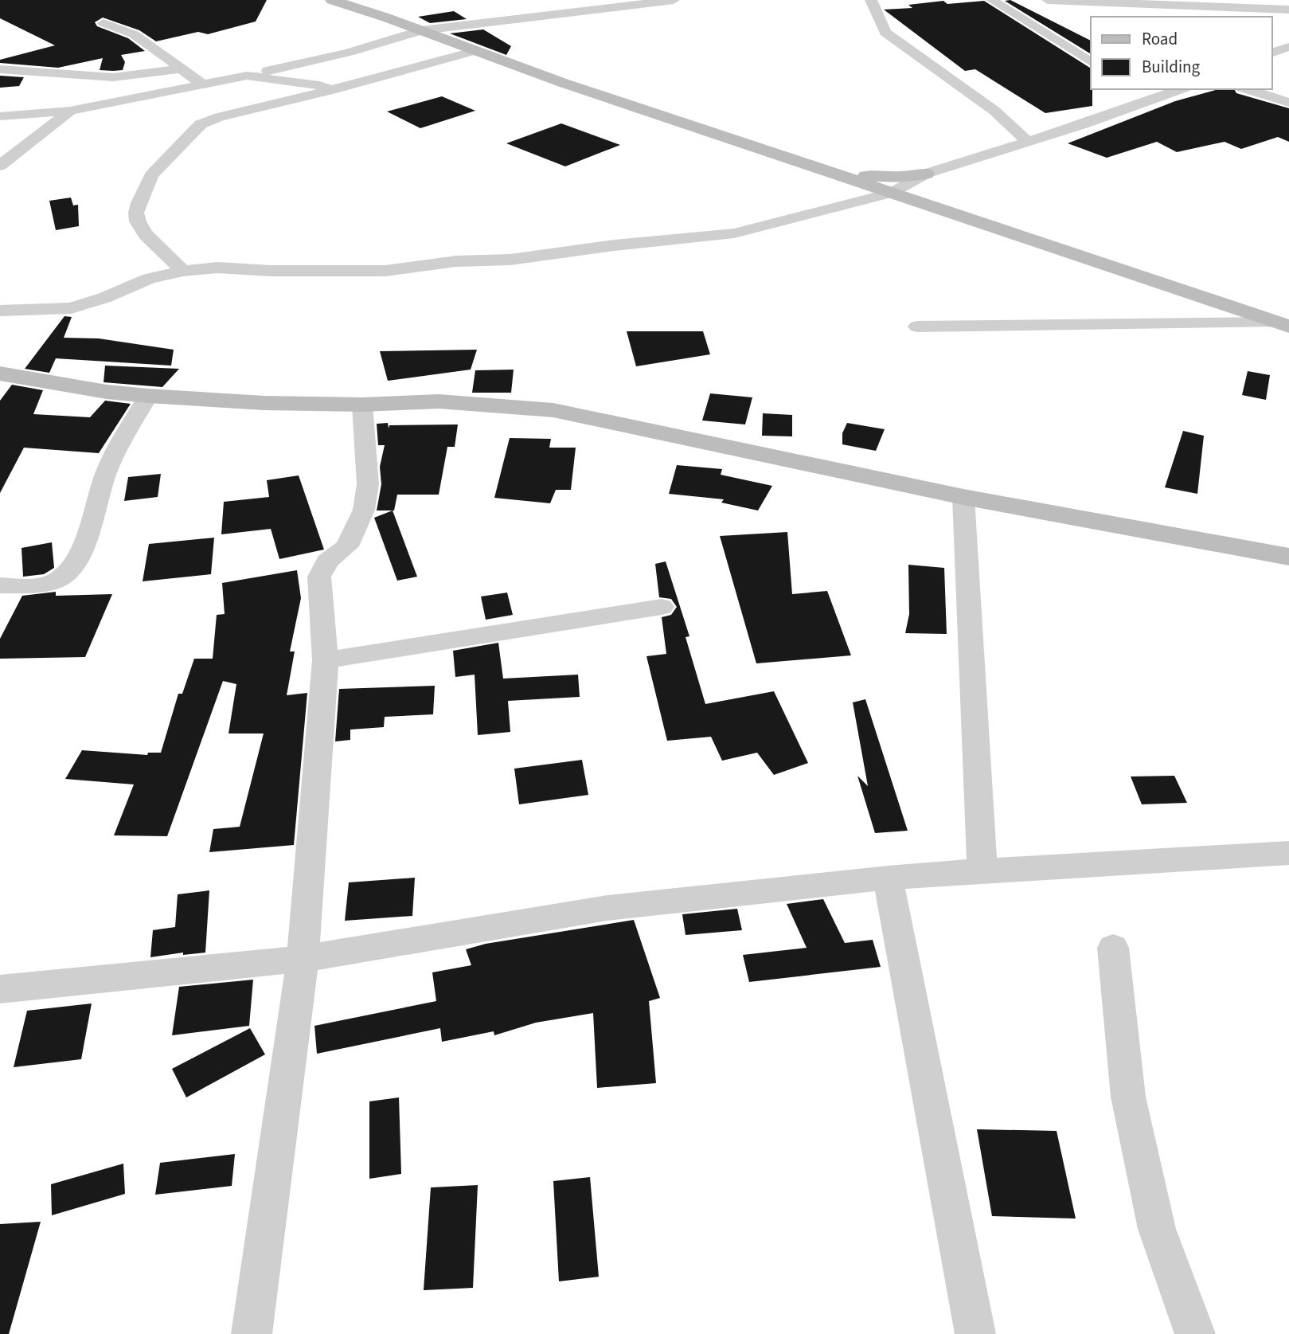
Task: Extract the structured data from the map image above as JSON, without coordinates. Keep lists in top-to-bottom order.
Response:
{
  "legend": ["Road", "Building"]
}
